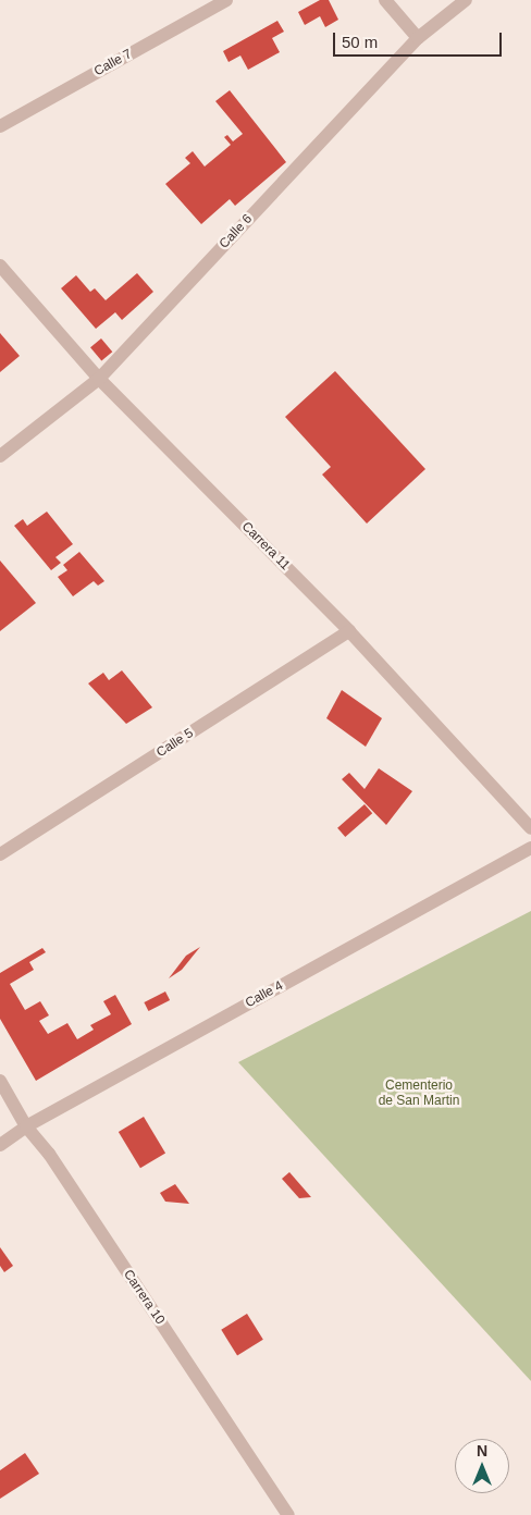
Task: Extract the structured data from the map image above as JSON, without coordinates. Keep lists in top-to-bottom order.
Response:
{
  "streets": {
    "street": [
      "Calle 7",
      "Calle 6",
      "Carrera 11",
      "Calle 5",
      "Calle 4",
      "Carrera 10"
    ]
  },
  "crossings": [
    ["Calle 6", "Carrera 11"],
    ["Carrera 11", "Calle 5"],
    ["Calle 4", "Carrera 10"]
  ],
  "parks": ["Cementerio de San Martin"],
  "scale_bar": "50 m",
  "north": "top"
}
